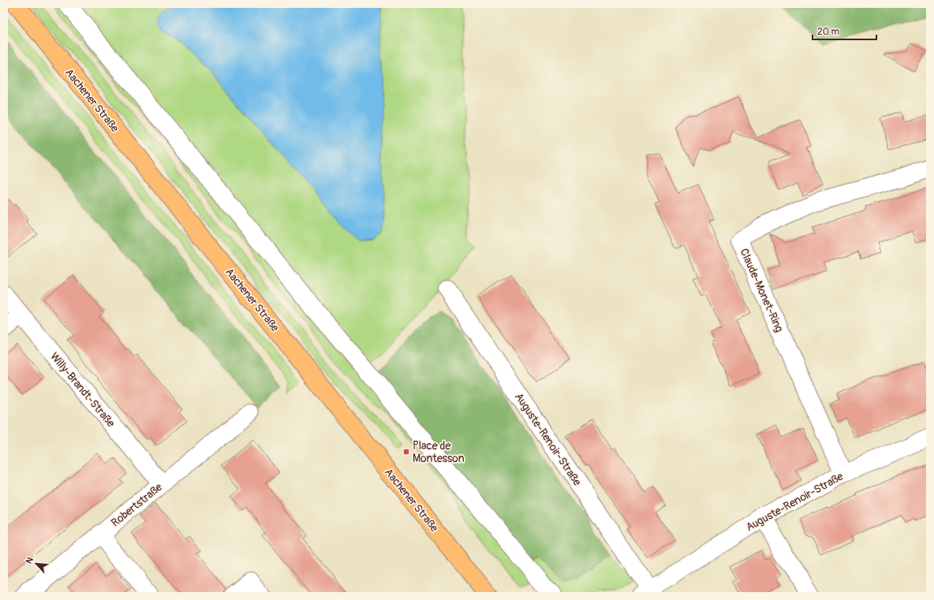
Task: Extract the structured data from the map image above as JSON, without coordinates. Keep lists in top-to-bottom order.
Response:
{
  "streets": {
    "main road": ["Aachener Straße"],
    "street": [
      "Claude-Monet-Ring",
      "Willy-Brandt-Straße",
      "Auguste-Renoir-Straße",
      "Robertstraße"
    ]
  },
  "crossings": [
    ["Claude-Monet-Ring", "Auguste-Renoir-Straße"],
    ["Willy-Brandt-Straße", "Robertstraße"]
  ],
  "places": {
    "transit": ["Place de Montesson"]
  },
  "scale_bar": "20 m",
  "north": "top left"
}
